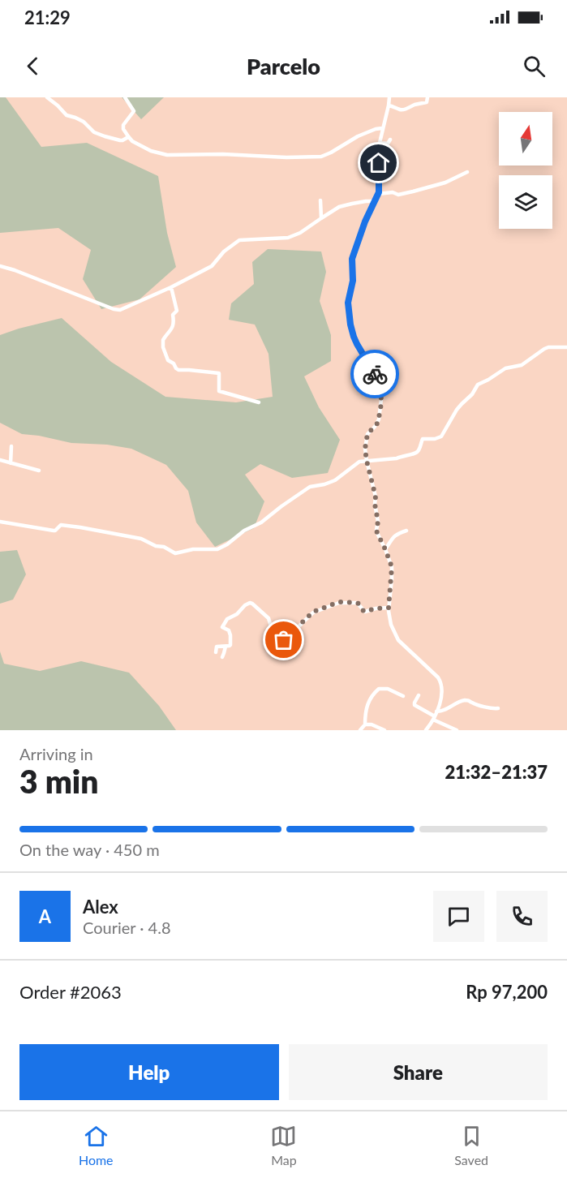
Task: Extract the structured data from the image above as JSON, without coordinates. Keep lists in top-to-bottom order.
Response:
{
  "north": "top",
  "page": {
    "status": "21:29",
    "header": "Parcelo",
    "heading": ["3 min", "Arriving in", "21:32–21:37"],
    "panel": [
      "Alex",
      "Courier · 4.8",
      "Order #2063",
      "Rp 97,200"
    ],
    "bar": "On the way · 450 m",
    "round": "A",
    "buttons": ["Help", "Share"],
    "tabs": ["Home", "Map", "Saved"]
  }
}
